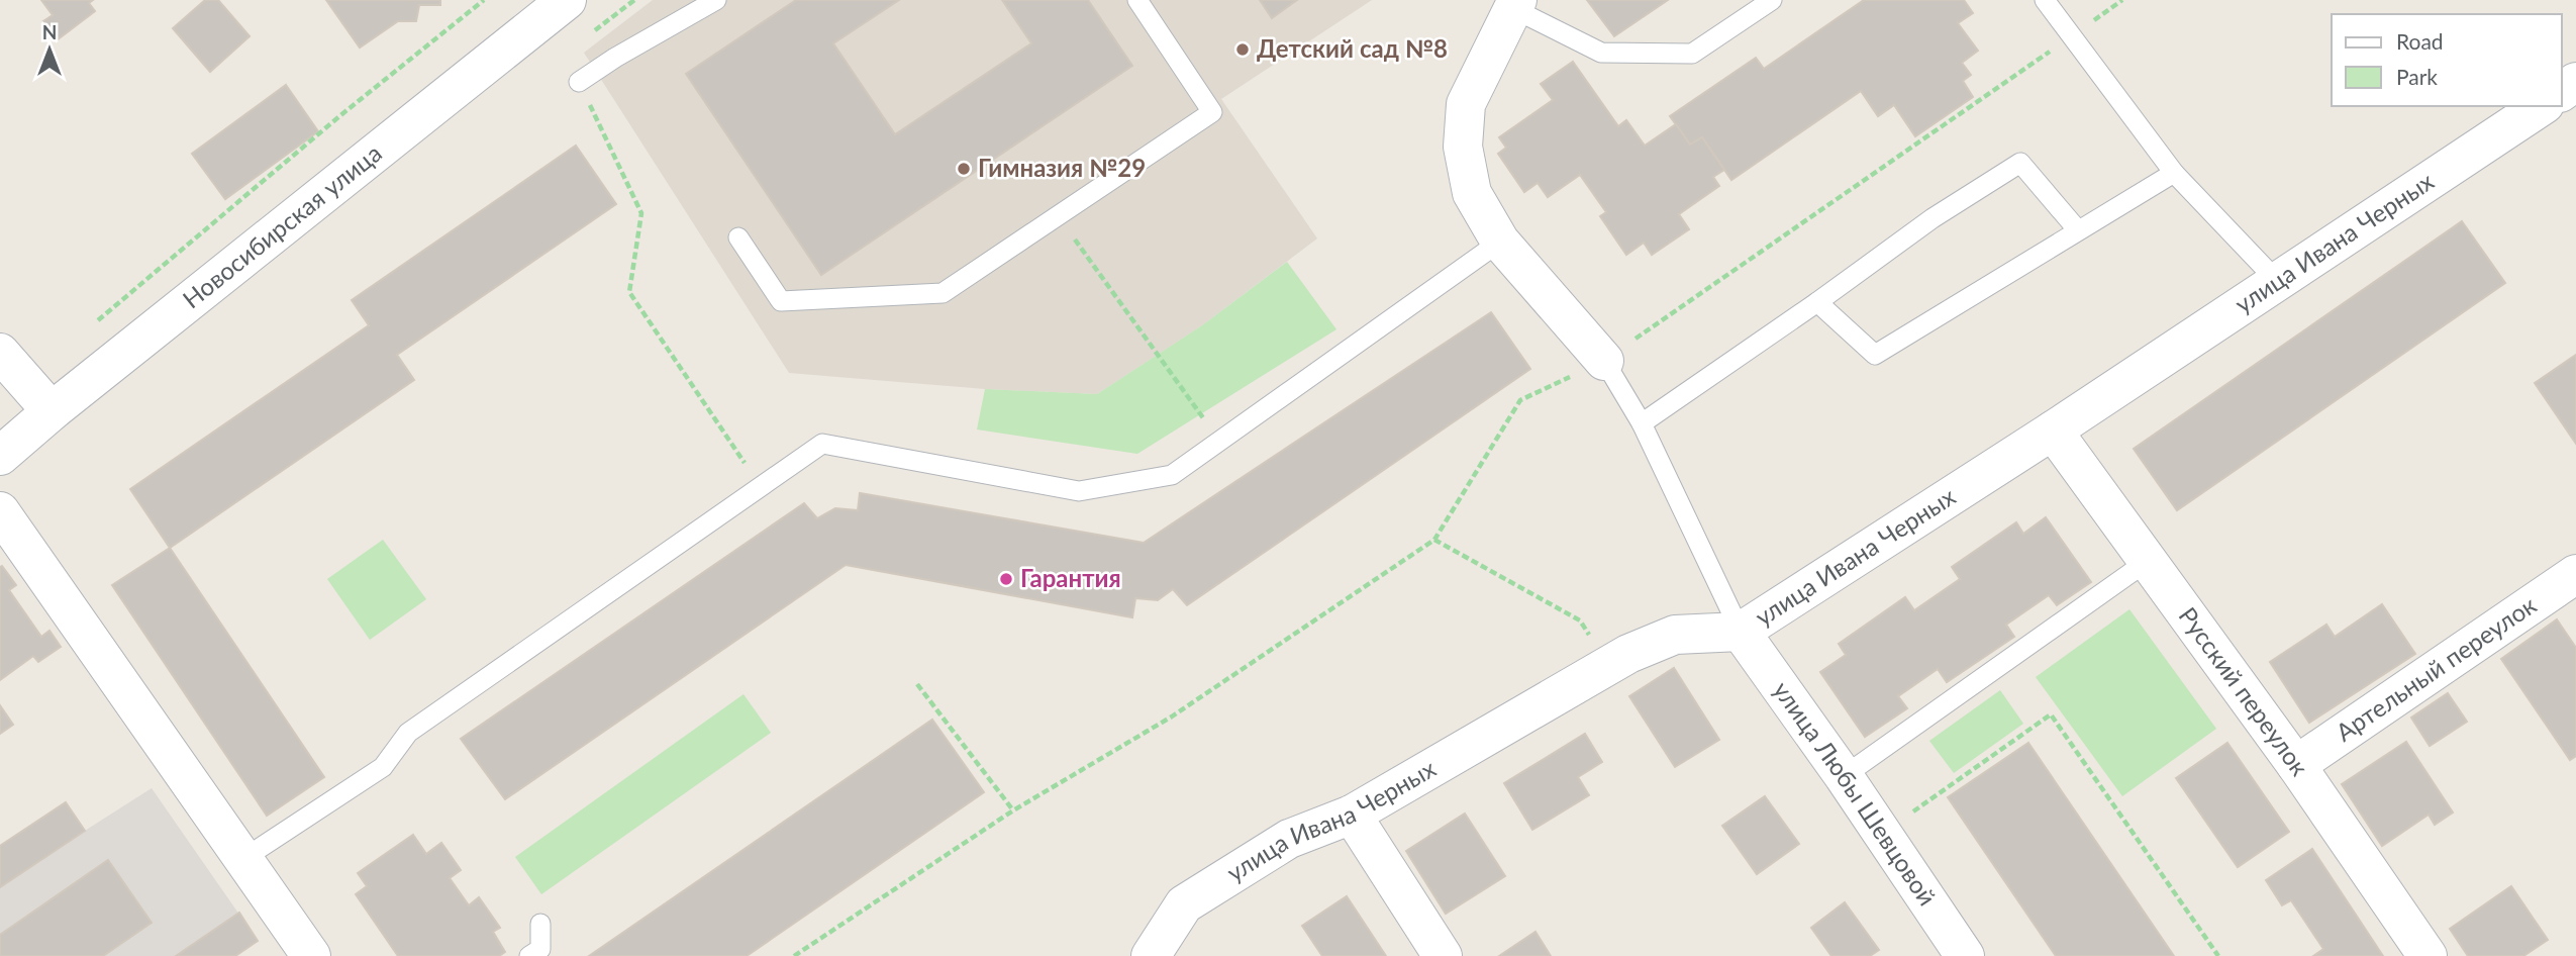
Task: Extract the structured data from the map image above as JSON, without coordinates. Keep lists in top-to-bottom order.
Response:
{
  "streets": {
    "street": [
      "Новосибирская улица",
      "улица Ивана Черных",
      "Артельный переулок",
      "Русский переулок",
      "улица Любы Шевцовой"
    ]
  },
  "crossings": [
    ["улица Ивана Черных", "Русский переулок"],
    ["улица Ивана Черных", "улица Любы Шевцовой"],
    ["Артельный переулок", "Русский переулок"]
  ],
  "places": ["Детский сад №8", "Гимназия №29", "Гарантия"],
  "legend": ["Road", "Park"],
  "north": "top"
}
